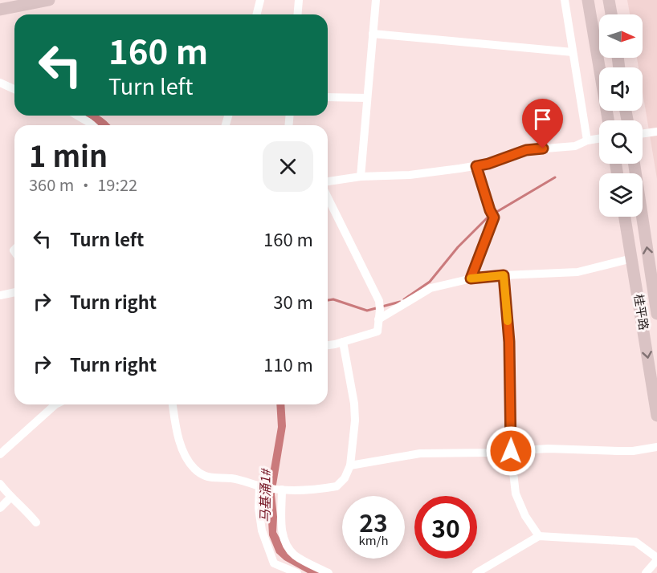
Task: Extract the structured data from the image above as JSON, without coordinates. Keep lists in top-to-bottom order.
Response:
{
  "streets": {
    "main road": ["桂平路"]
  },
  "water": ["马基涌1#"],
  "north": "right",
  "page": {
    "turn": ["160 m", "Turn left"],
    "heading": ["1 min", "360 m · 19:22"],
    "list": [
      {
        "name": "Turn left",
        "value": "160 m"
      },
      {
        "name": "Turn right",
        "value": "30 m"
      },
      {
        "name": "Turn right",
        "value": "110 m"
      }
    ],
    "speed": "23 km/h",
    "limit": "30"
  }
}
